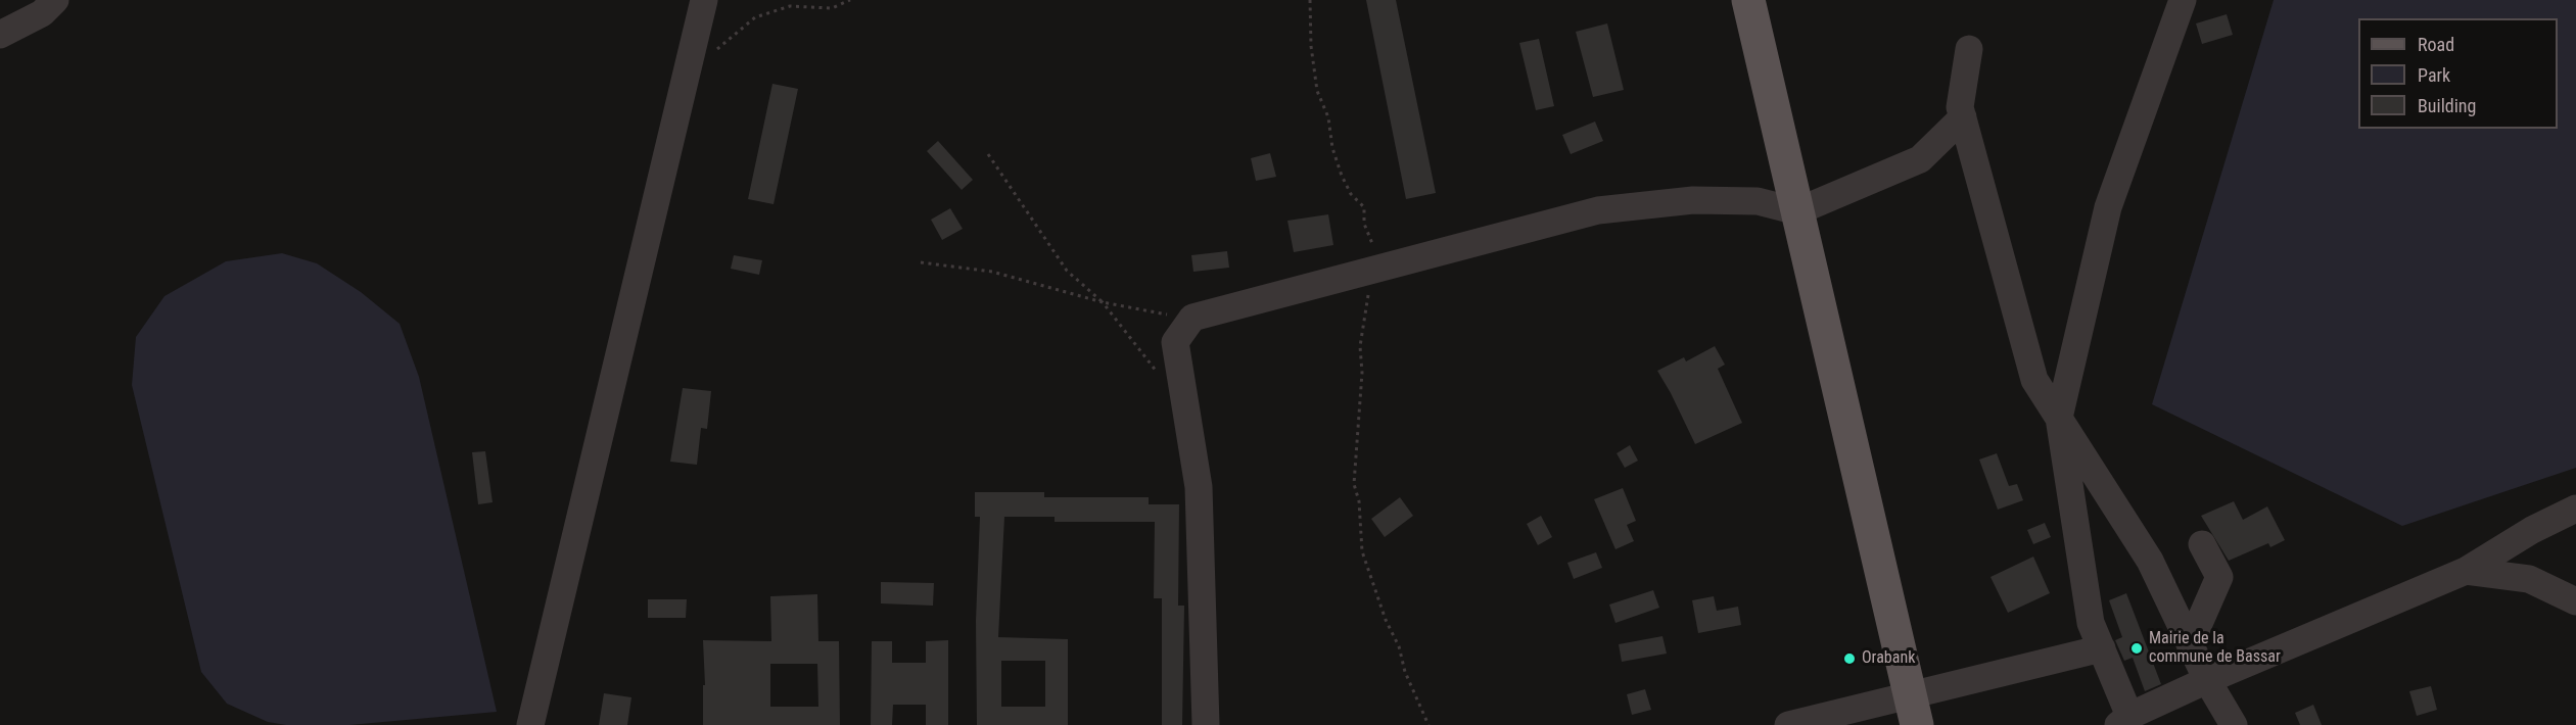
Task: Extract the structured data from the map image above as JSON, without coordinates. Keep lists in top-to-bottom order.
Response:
{
  "places": ["Mairie de la commune de Bassar", "Orabank"],
  "legend": ["Road", "Park", "Building"]
}
